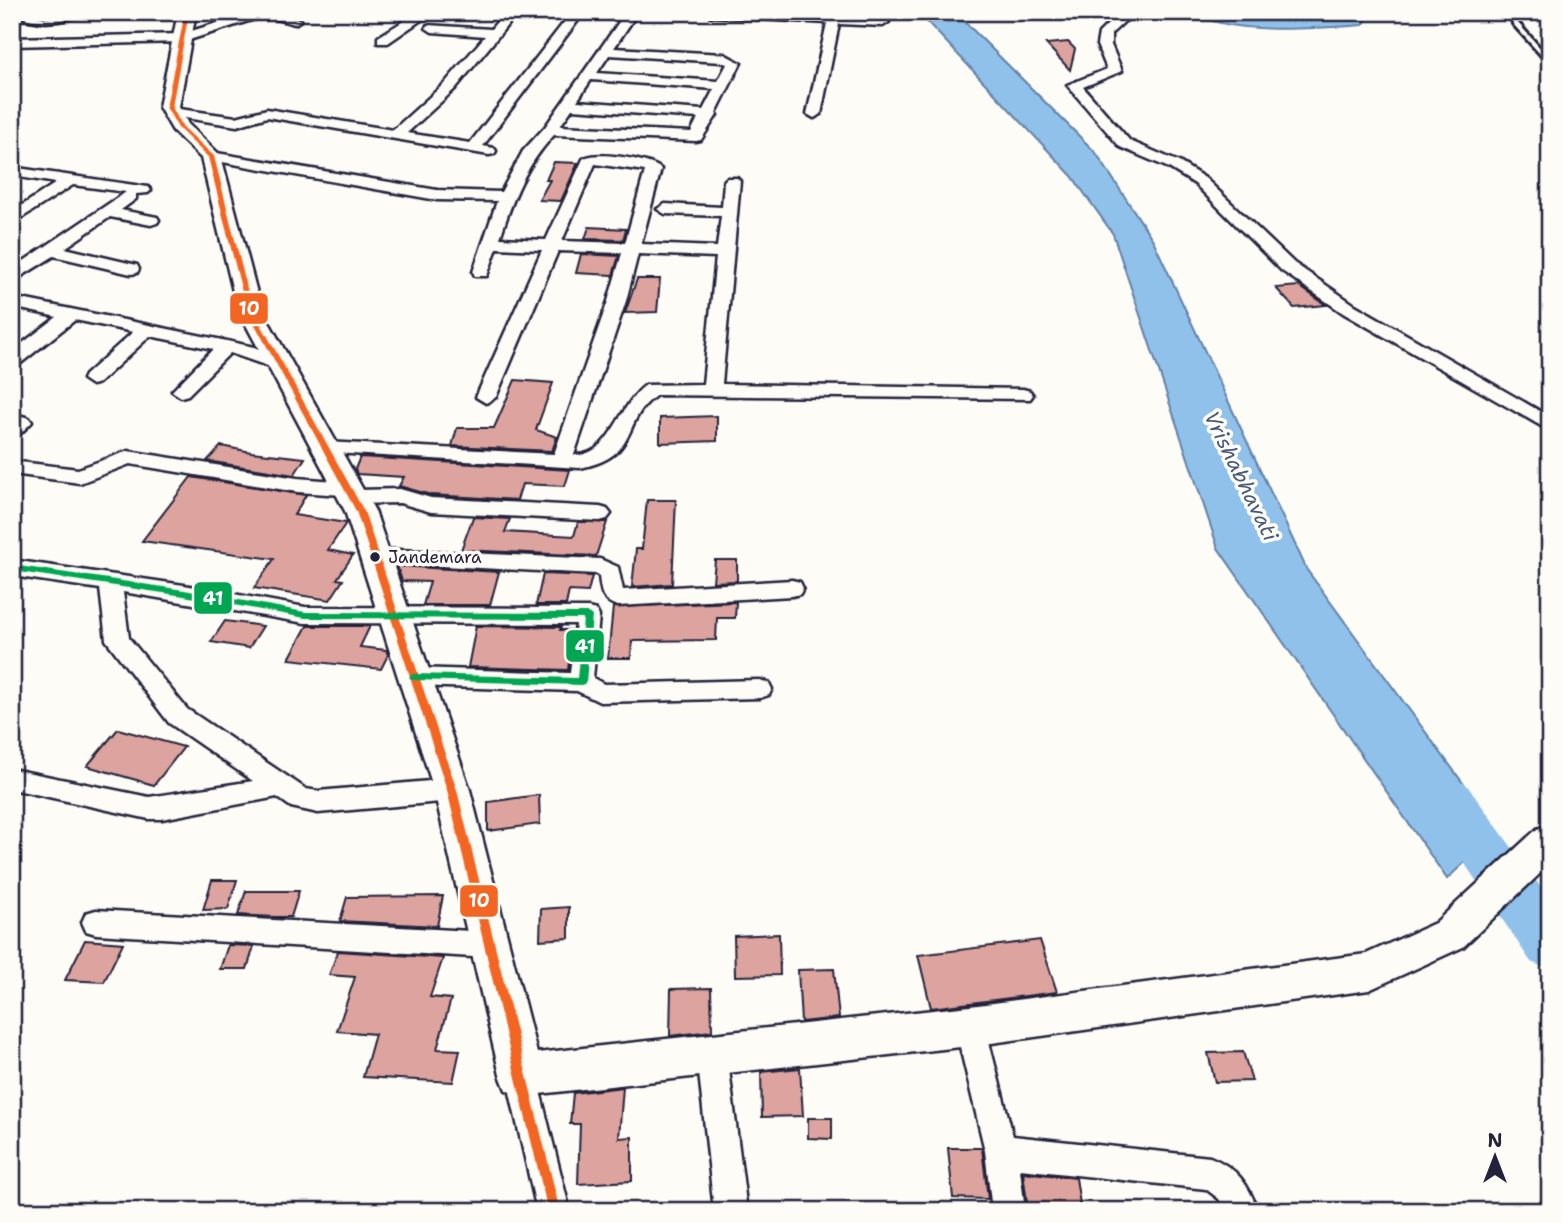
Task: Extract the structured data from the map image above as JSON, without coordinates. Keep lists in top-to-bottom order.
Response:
{
  "water": ["Vrishabhavati"],
  "places": ["Jandemara"],
  "lines": ["transit line 10", "transit line 41"],
  "north": "top"
}
